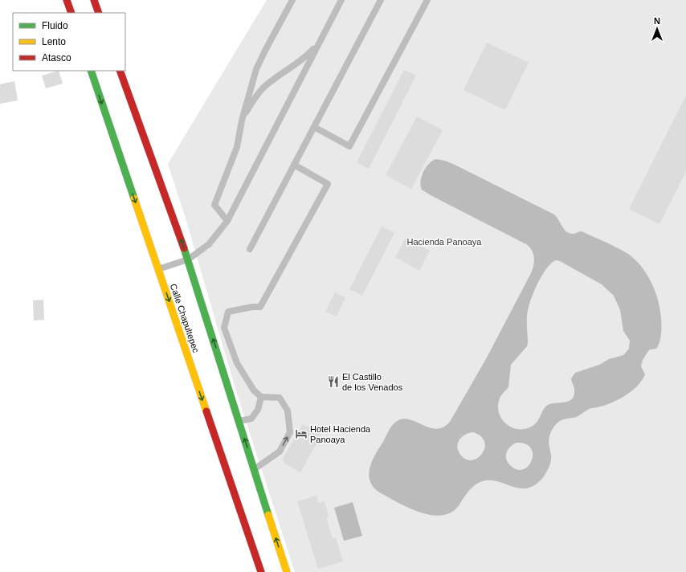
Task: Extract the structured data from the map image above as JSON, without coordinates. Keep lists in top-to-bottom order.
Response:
{
  "streets": {
    "main road": ["Calle Chapultepec"]
  },
  "parks": ["Hacienda Panoaya"],
  "places": {
    "restaurant": ["El Castillo de los Venados"],
    "hotel": ["Hotel Hacienda Panoaya"]
  },
  "legend": ["Fluido", "Lento", "Atasco"],
  "north": "top"
}
